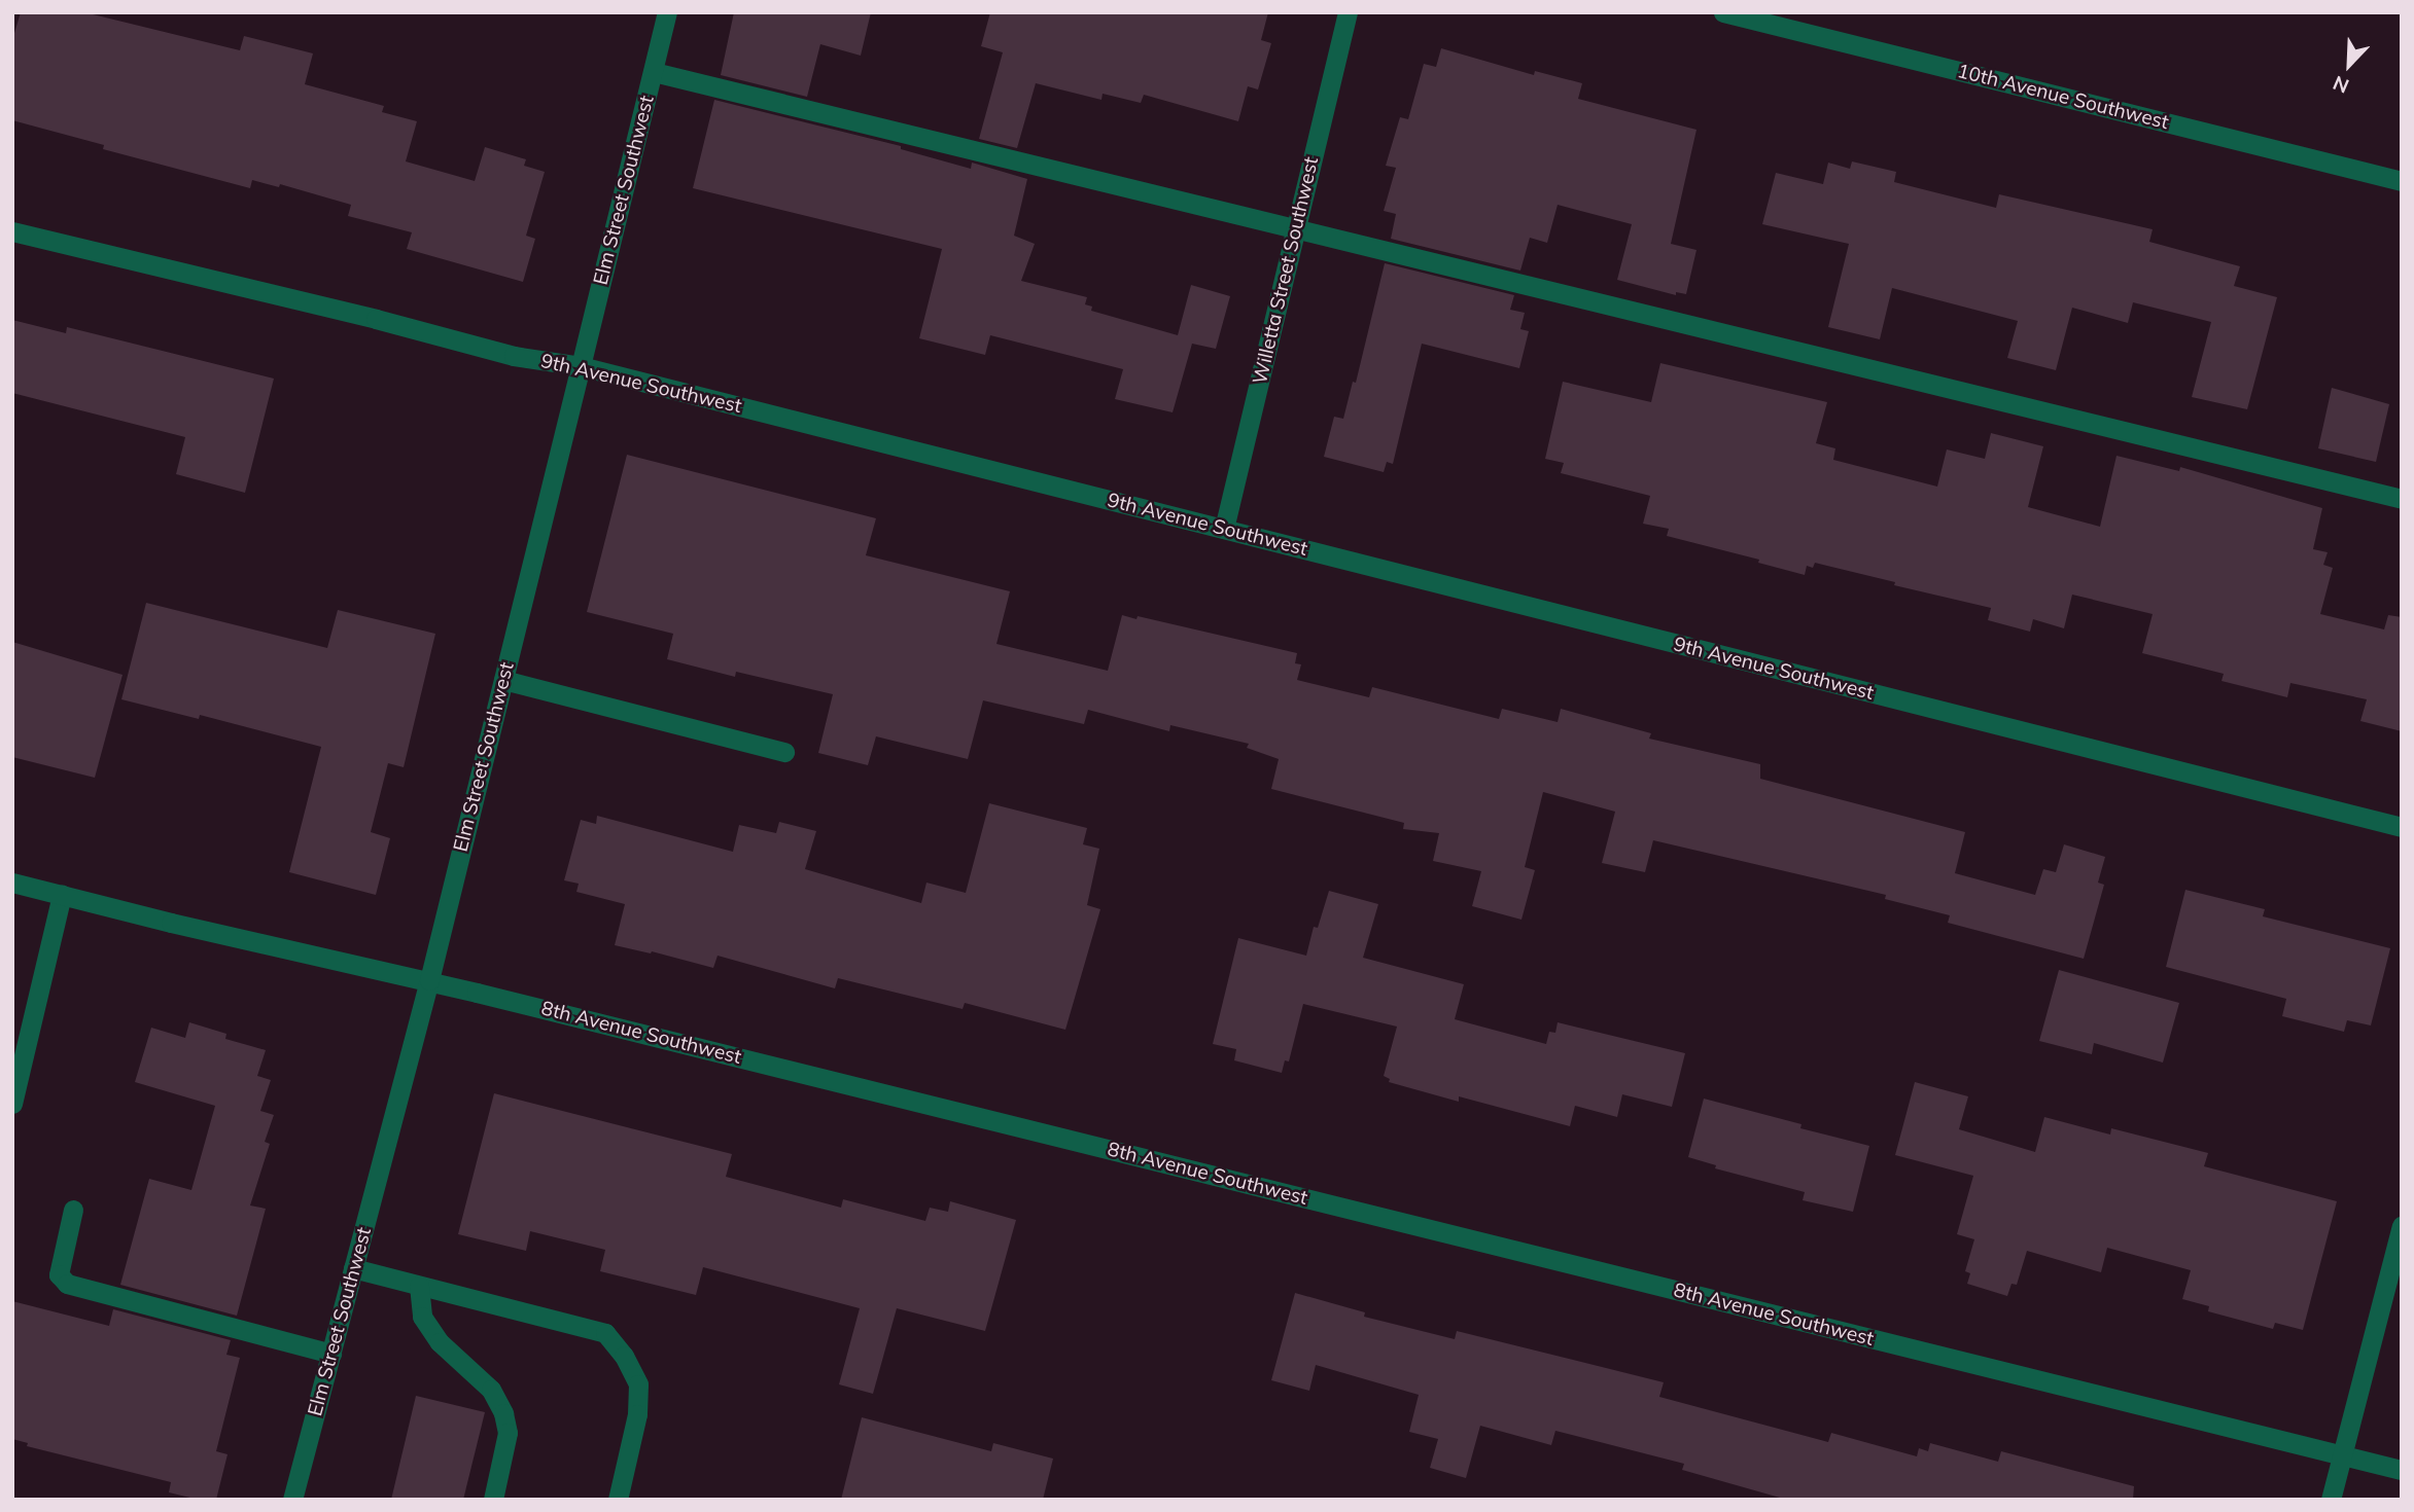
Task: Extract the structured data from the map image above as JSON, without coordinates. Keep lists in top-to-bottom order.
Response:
{
  "streets": {
    "street": [
      "10th Avenue Southwest",
      "Elm Street Southwest",
      "Willetta Street Southwest",
      "9th Avenue Southwest",
      "8th Avenue Southwest"
    ]
  },
  "crossings": [
    ["Elm Street Southwest", "9th Avenue Southwest"],
    ["Elm Street Southwest", "8th Avenue Southwest"],
    ["Willetta Street Southwest", "9th Avenue Southwest"]
  ],
  "north": "bottom left"
}
